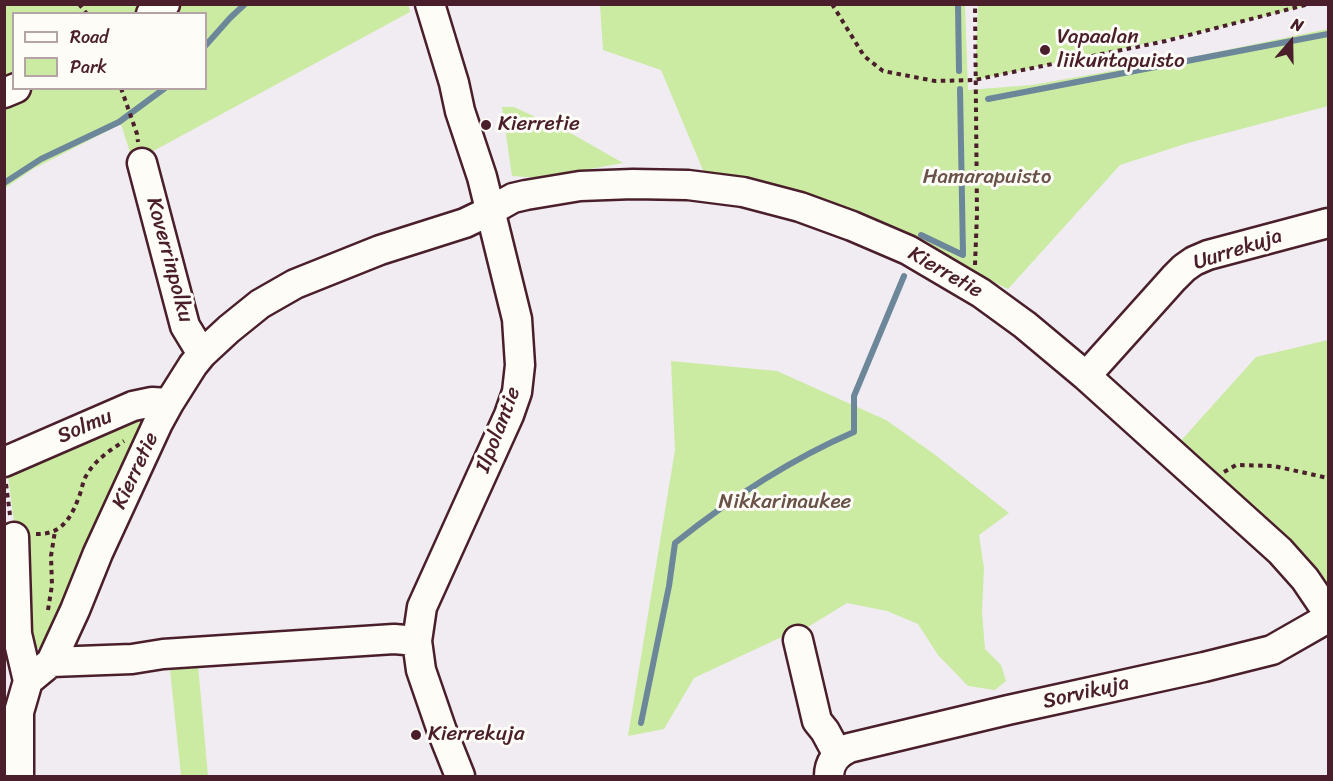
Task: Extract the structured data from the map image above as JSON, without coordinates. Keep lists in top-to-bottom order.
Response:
{
  "streets": {
    "street": [
      "Uurrekuja",
      "Koverrinpolku",
      "Kierretie",
      "Solmu",
      "Ilpolantie",
      "Sorvikuja"
    ]
  },
  "crossings": [
    ["Uurrekuja", "Kierretie"],
    ["Koverrinpolku", "Kierretie"],
    ["Kierretie", "Solmu"],
    ["Kierretie", "Ilpolantie"]
  ],
  "parks": ["Hamarapuisto", "Nikkarinaukee"],
  "places": ["Vapaalan liikuntapuisto", "Kierretie", "Kierrekuja"],
  "legend": ["Road", "Park"],
  "north": "top"
}
